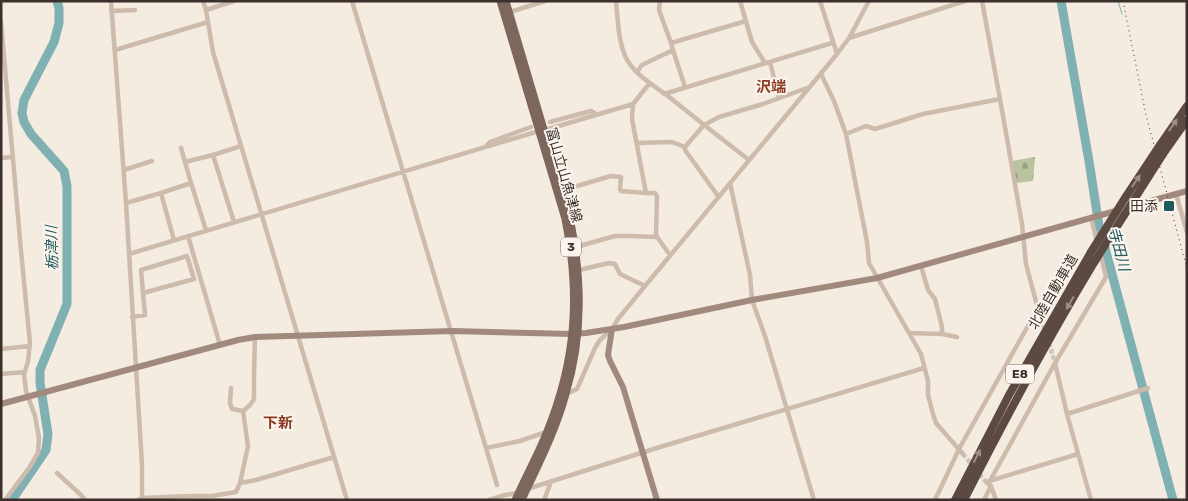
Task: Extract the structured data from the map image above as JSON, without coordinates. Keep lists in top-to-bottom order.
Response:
{
  "streets": {
    "highway": ["北陸自動車道", "E8"],
    "main road": ["富山立山魚津線", "3"]
  },
  "districts": ["沢端", "下新"],
  "water": ["栃津川", "寺田川"],
  "places": {
    "transit": ["田添"]
  }
}
